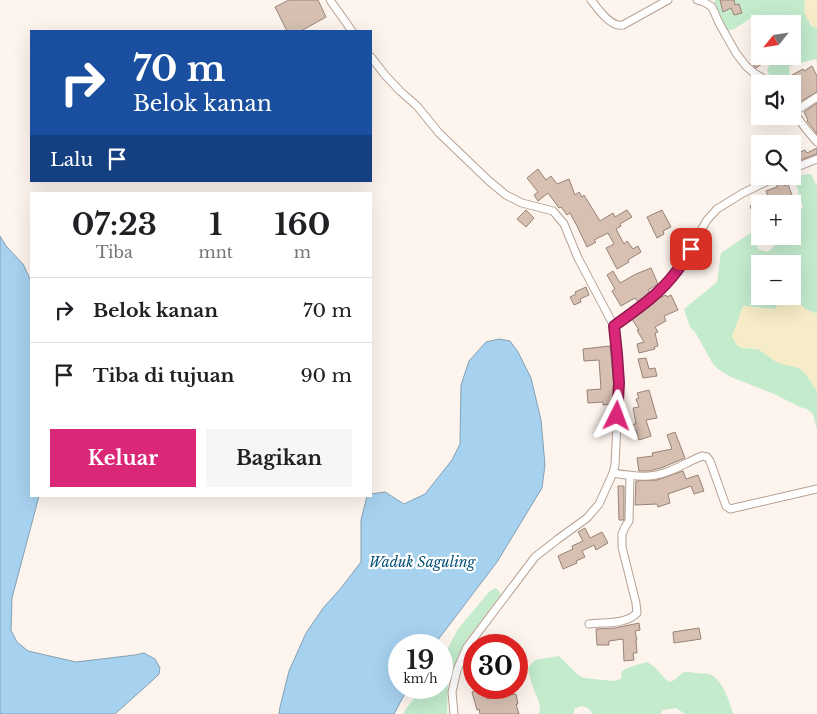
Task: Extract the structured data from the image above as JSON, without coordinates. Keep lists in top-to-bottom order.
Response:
{
  "water": ["Waduk Saguling"],
  "north": "bottom left",
  "page": {
    "map_buttons": ["+", "−"],
    "turn": ["70 m", "Belok kanan"],
    "then": "Lalu",
    "eta": [
      "07:23",
      "Tiba",
      "1",
      "mnt",
      "160",
      "m"
    ],
    "list": [
      {
        "name": "Belok kanan",
        "value": "70 m"
      },
      {
        "name": "Tiba di tujuan",
        "value": "90 m"
      }
    ],
    "buttons": ["Keluar", "Bagikan"],
    "speed": "19 km/h",
    "limit": "30"
  }
}
